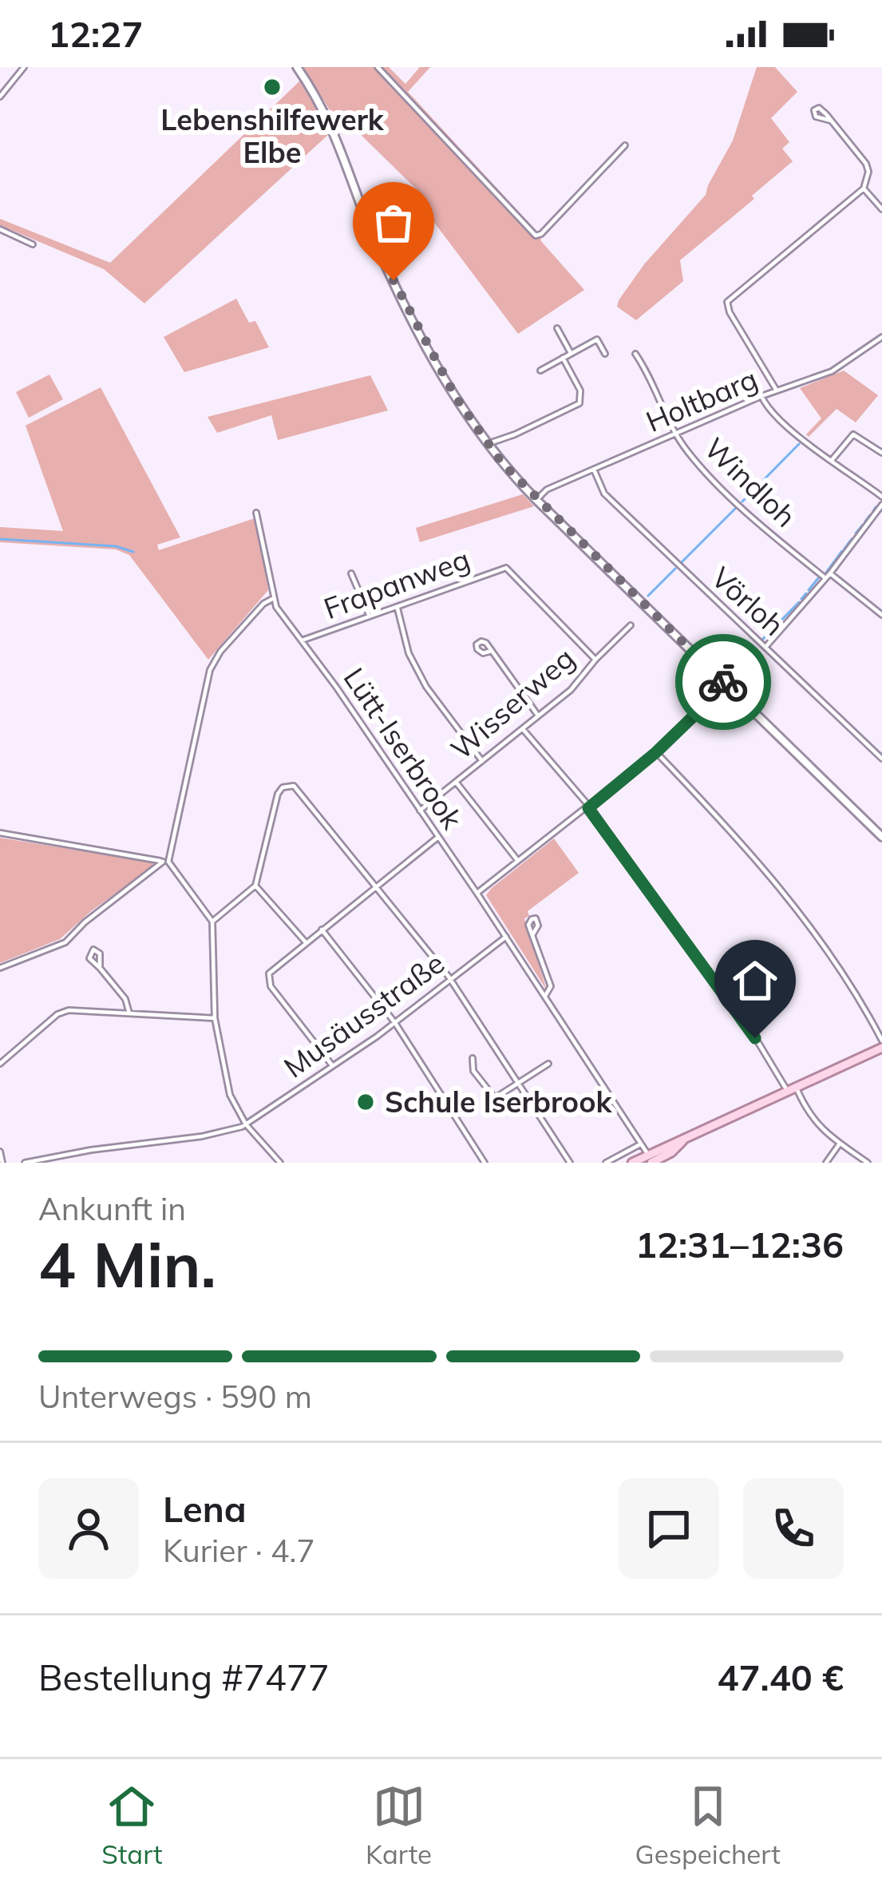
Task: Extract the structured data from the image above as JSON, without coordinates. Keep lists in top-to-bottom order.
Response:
{
  "streets": {
    "street": [
      "Holtbarg",
      "Windloh",
      "Frapanweg",
      "Vörloh",
      "Wisserweg",
      "Lütt-Iserbrook",
      "Musäusstraße"
    ]
  },
  "crossings": [
    ["Holtbarg", "Windloh"],
    ["Holtbarg", "Vörloh"],
    ["Frapanweg", "Wisserweg"],
    ["Frapanweg", "Lütt-Iserbrook"],
    ["Wisserweg", "Lütt-Iserbrook"],
    ["Lütt-Iserbrook", "Musäusstraße"]
  ],
  "places": ["Lebenshilfewerk Elbe", "Schule Iserbrook"],
  "page": {
    "status": "12:27",
    "heading": ["4 Min.", "Ankunft in", "12:31–12:36"],
    "panel": [
      "Lena",
      "Kurier · 4.7",
      "Bestellung #7477",
      "47.40 €"
    ],
    "bar": "Unterwegs · 590 m",
    "tabs": ["Start", "Karte", "Gespeichert"]
  }
}
